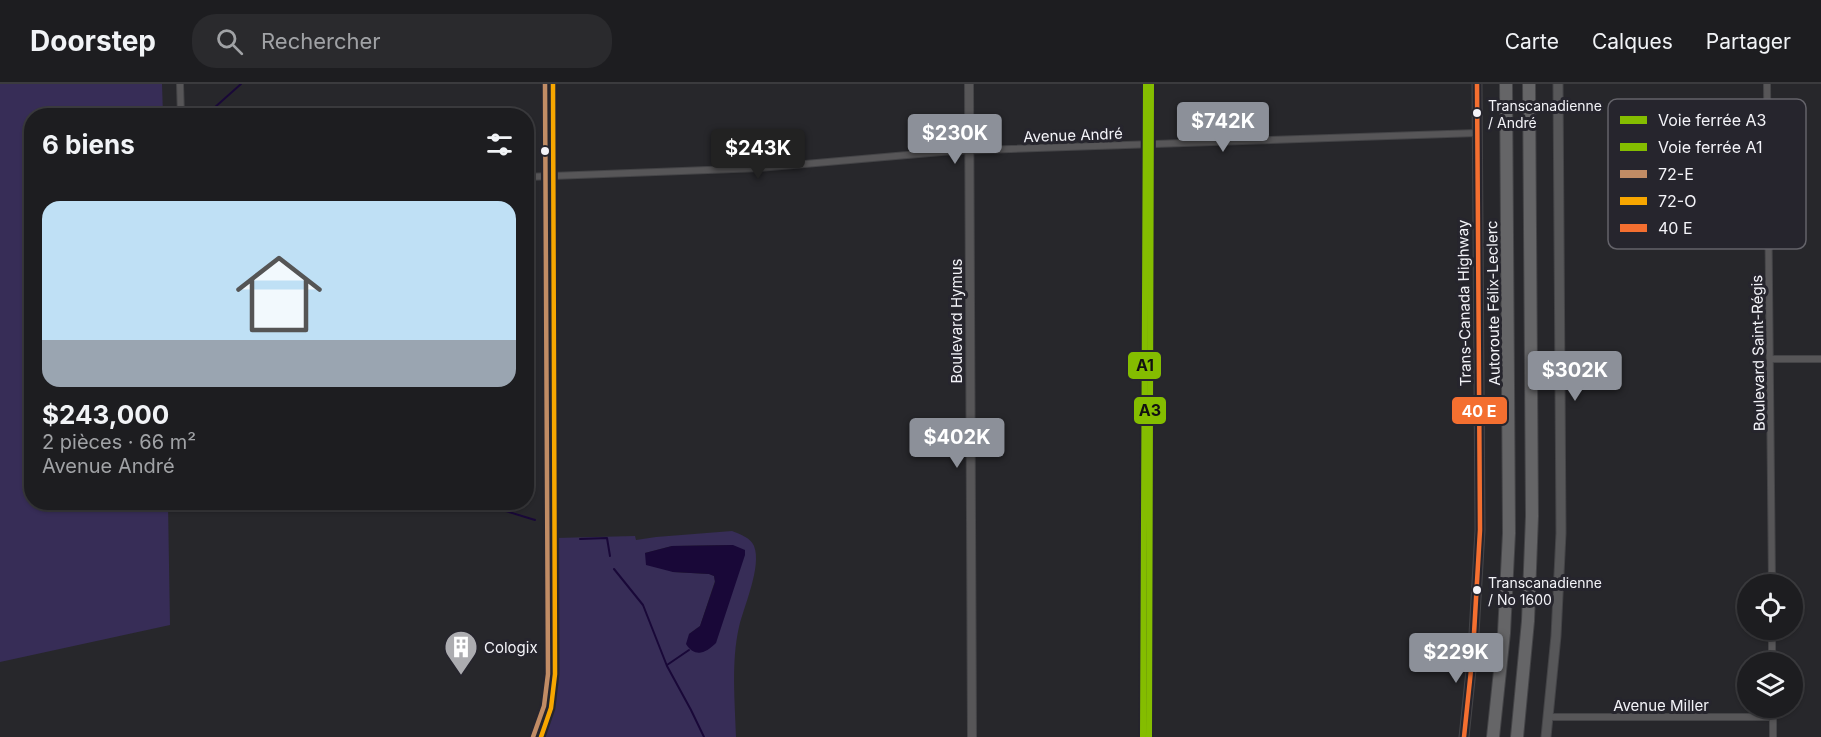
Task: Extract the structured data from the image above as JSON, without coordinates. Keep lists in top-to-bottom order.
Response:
{
  "streets": {
    "highway": ["Autoroute Félix-Leclerc"],
    "main road": ["Trans-Canada Highway"],
    "street": [
      "Avenue André",
      "Boulevard Hymus",
      "Boulevard Saint-Régis",
      "Avenue Miller"
    ]
  },
  "crossings": [
    ["Avenue André", "Trans-Canada Highway"],
    ["Avenue André", "Boulevard Hymus"]
  ],
  "places": {
    "other": ["Transcanadienne / André", "Transcanadienne / No 1600"],
    "building": ["Cologix"]
  },
  "lines": [
    "rail line A3",
    "rail line A1",
    "transit line 72-E",
    "transit line 72-O"
  ],
  "legend": [
    "Voie ferrée A3",
    "Voie ferrée A1",
    "72-E",
    "72-O",
    "40 E"
  ],
  "page": {
    "header": "Doorstep",
    "search": "Rechercher",
    "nav": ["Carte", "Calques", "Partager"],
    "price": [
      "$742K",
      "$230K",
      "$243K",
      "$302K",
      "$402K",
      "$229K"
    ],
    "heading": "6 biens",
    "list": [
      {
        "name": "$243,000",
        "note": "2 pièces · 66 m² · Avenue André"
      }
    ]
  }
}
